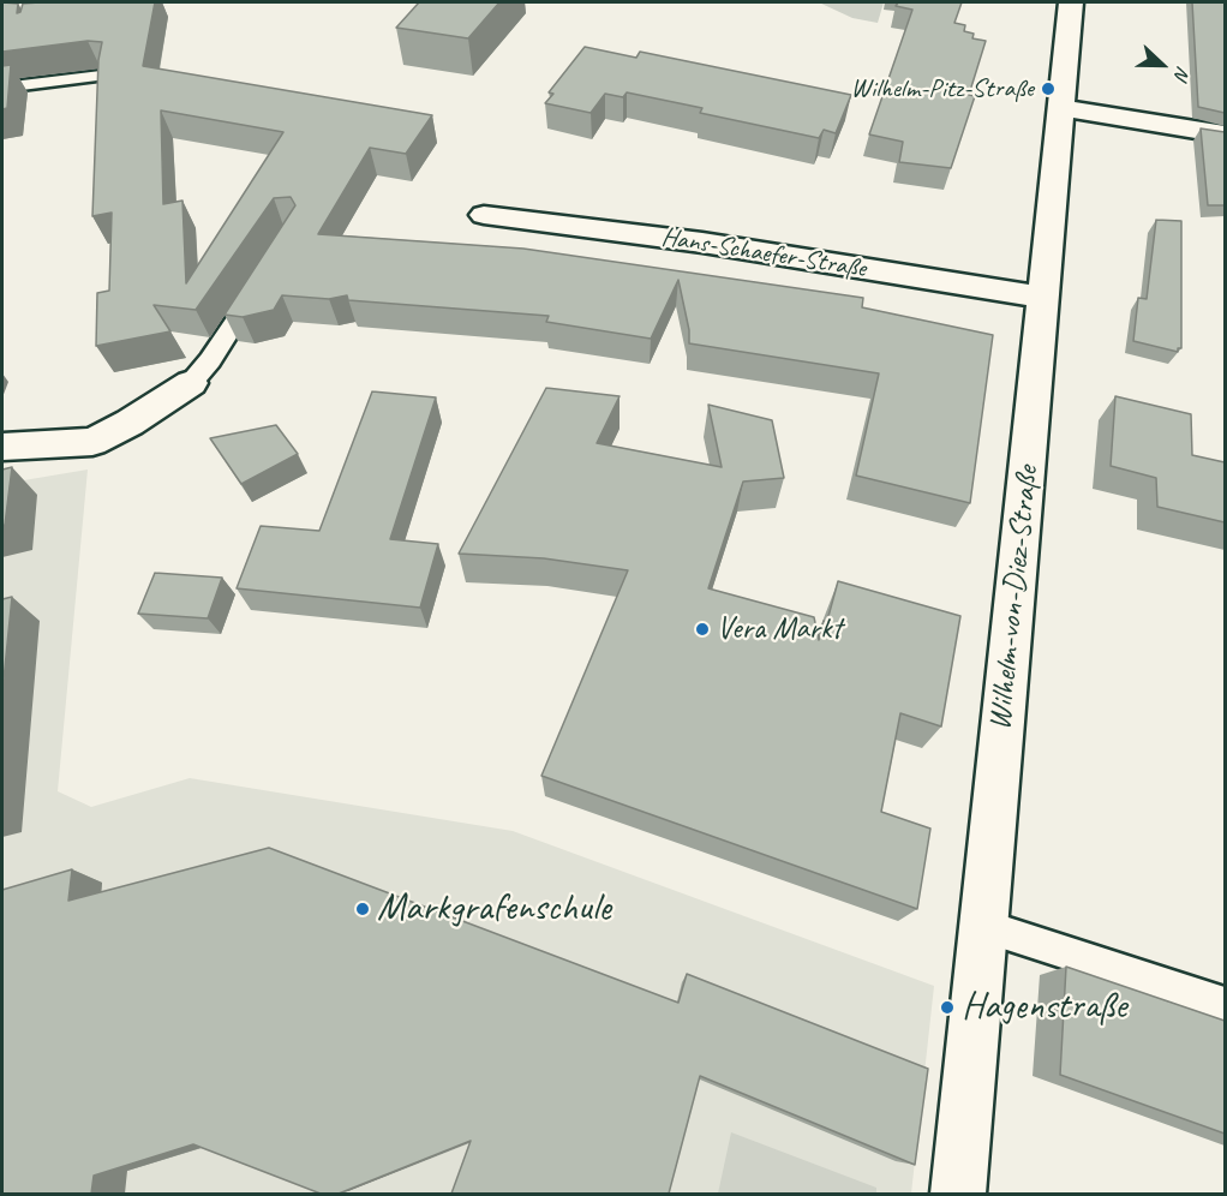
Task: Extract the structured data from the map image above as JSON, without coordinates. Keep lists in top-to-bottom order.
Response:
{
  "streets": {
    "street": ["Hans-Schaefer-Straße", "Wilhelm-von-Diez-Straße"]
  },
  "crossings": [
    ["Hans-Schaefer-Straße", "Wilhelm-von-Diez-Straße"]
  ],
  "places": [
    "Wilhelm-Pitz-Straße",
    "Vera Markt",
    "Markgrafenschule",
    "Hagenstraße"
  ],
  "north": "right"
}
